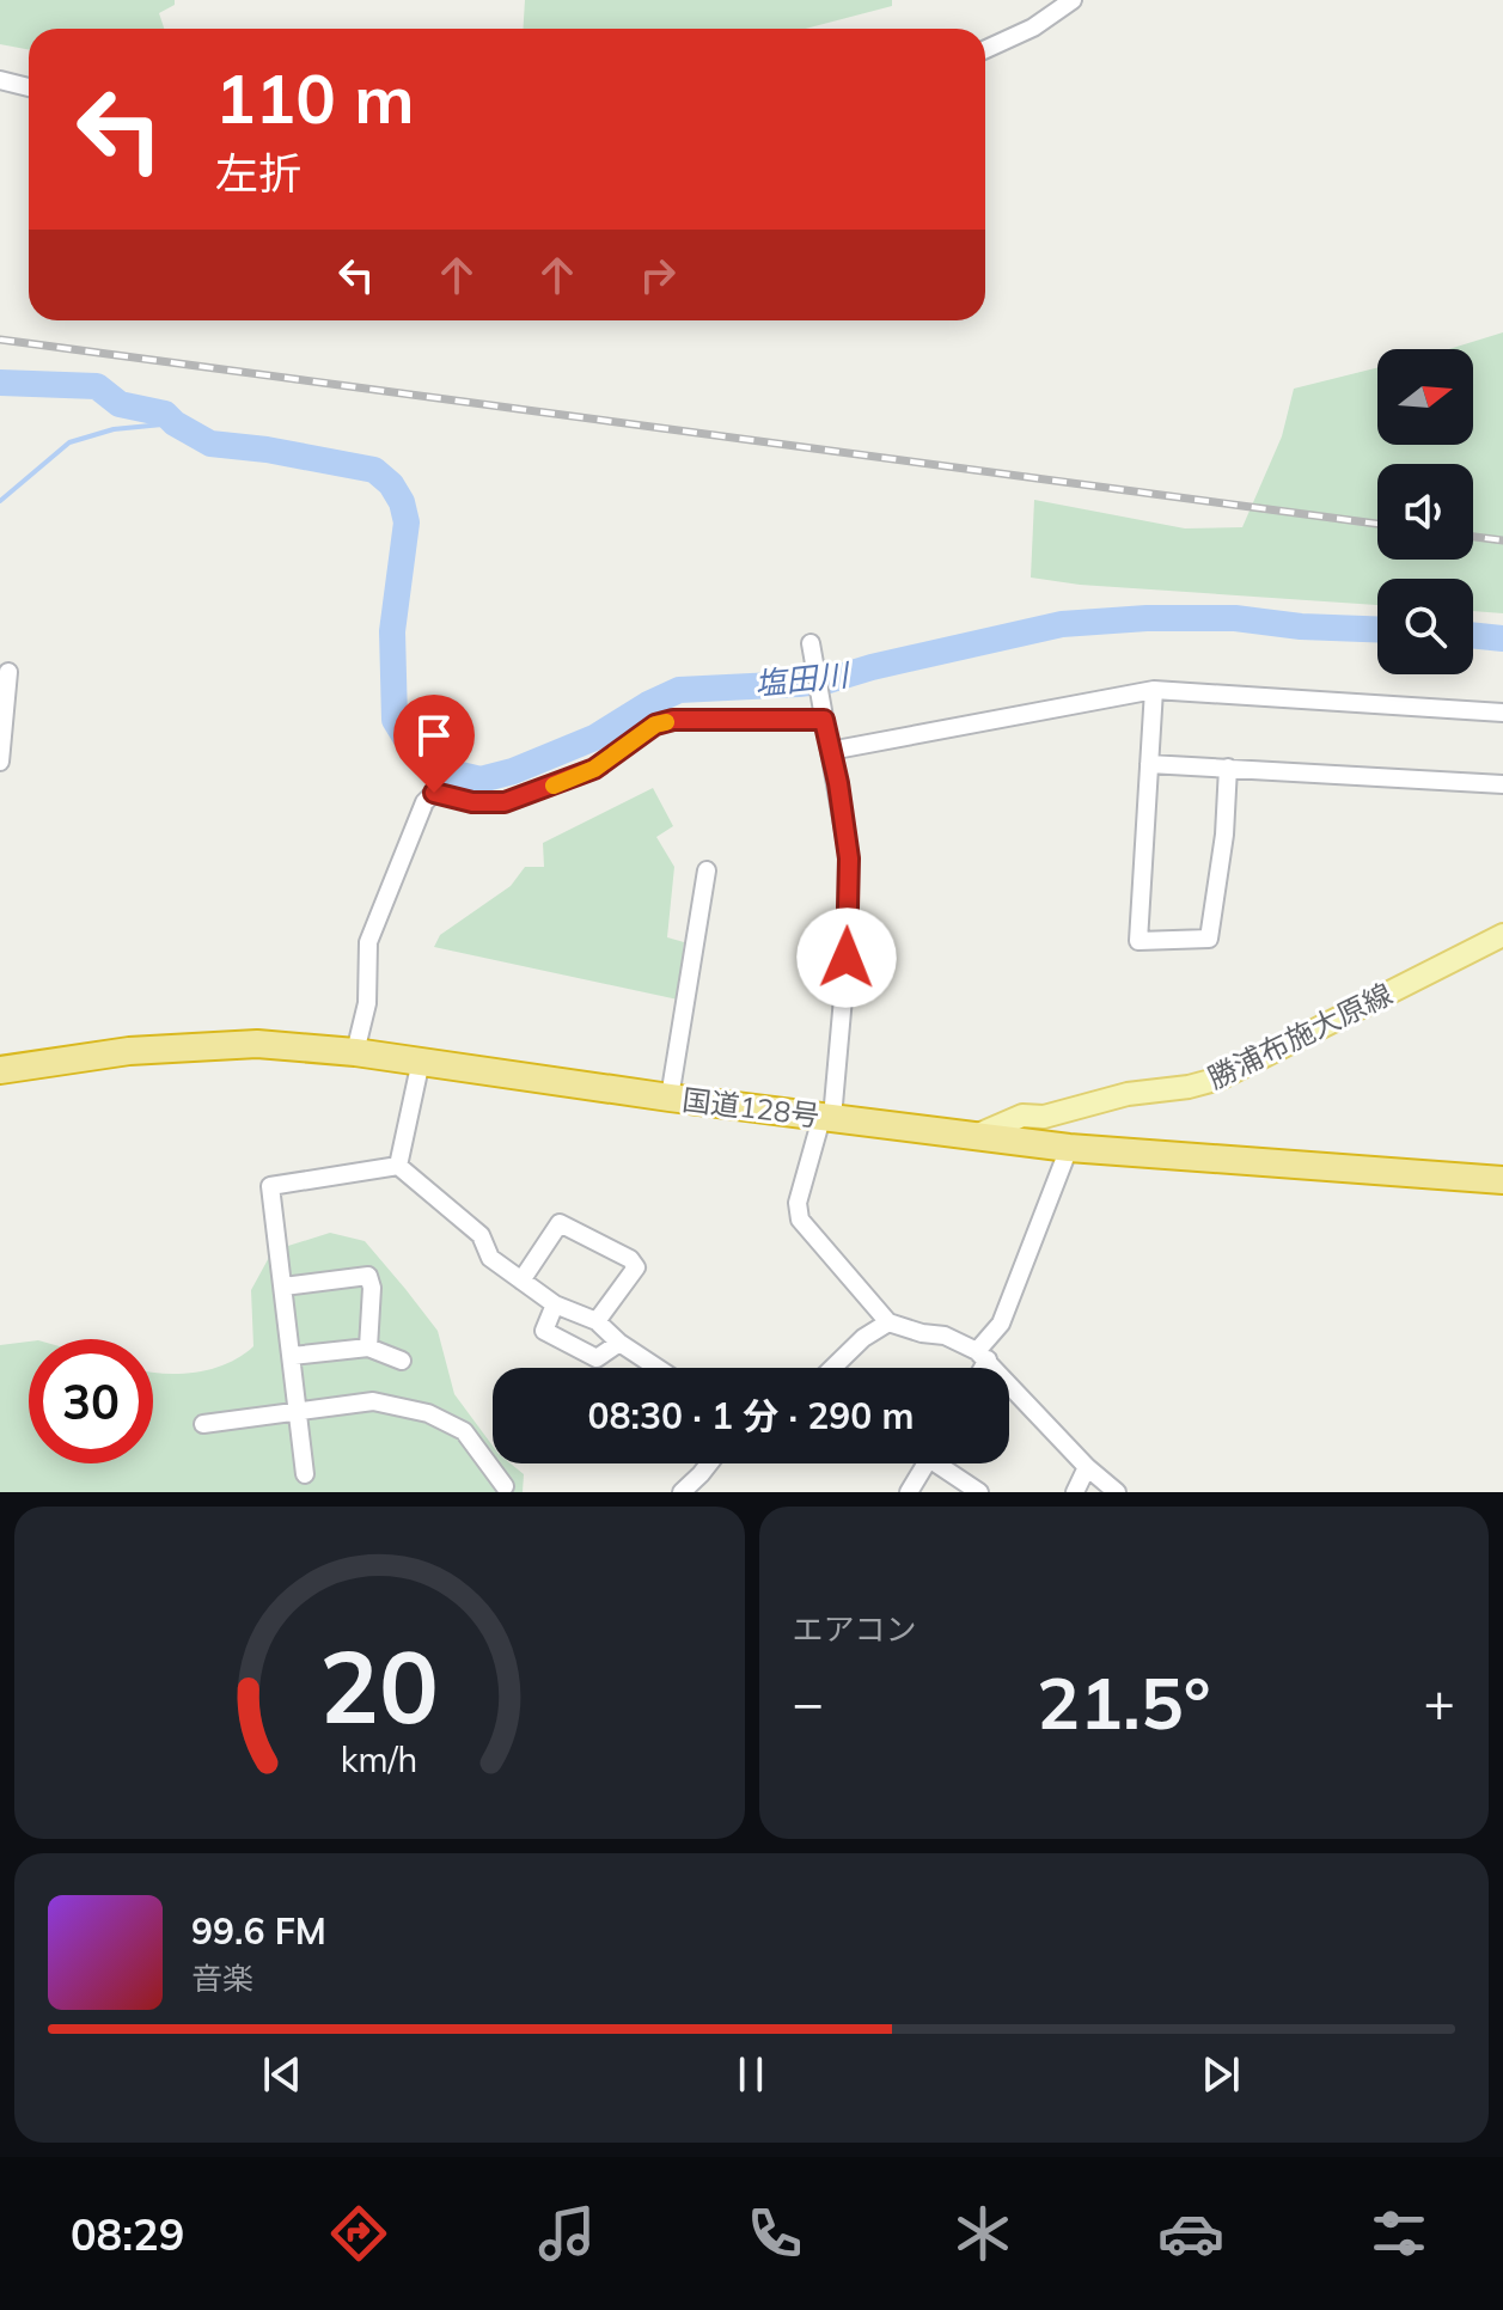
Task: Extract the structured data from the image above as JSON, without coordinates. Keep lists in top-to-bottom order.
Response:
{
  "streets": {
    "highway": ["国道128号"],
    "main road": ["勝浦布施大原線"]
  },
  "crossings": [
    ["勝浦布施大原線", "国道128号"]
  ],
  "water": ["塩田川"],
  "north": "right",
  "page": {
    "turn": ["110 m", "左折"],
    "limit": "30",
    "trip": "08:30 · 1 分 · 290 m",
    "tile": "エアコン",
    "heat": ["−", "21.5°", "+"],
    "song": ["99.6 FM", "音楽"],
    "tabs": "08:29",
    "gauge": ["20", "km/h"]
  }
}
